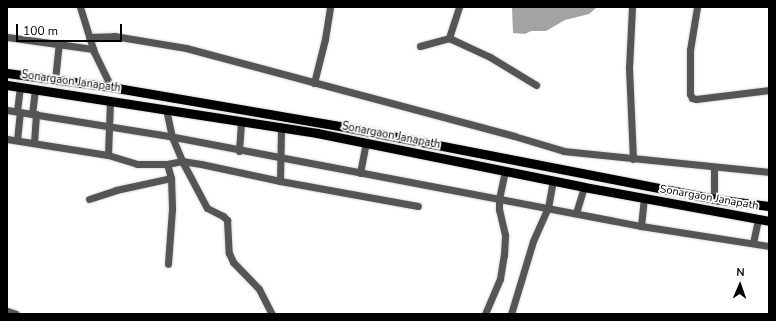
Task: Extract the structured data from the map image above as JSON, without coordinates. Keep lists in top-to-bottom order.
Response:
{
  "streets": {
    "main road": ["Sonargaon Janapath"]
  },
  "scale_bar": "100 m",
  "north": "top"
}
